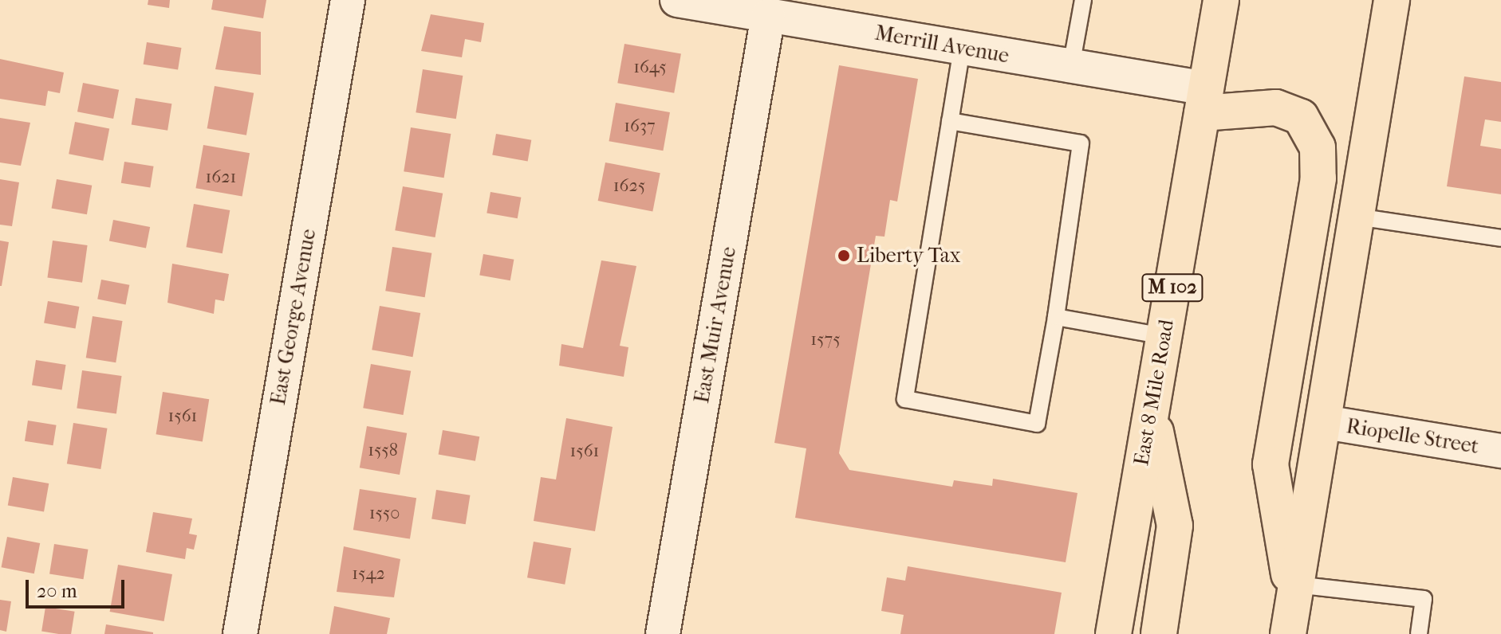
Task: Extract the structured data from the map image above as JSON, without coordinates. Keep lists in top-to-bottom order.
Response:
{
  "streets": {
    "highway": ["M 102", "East 8 Mile Road"],
    "street": [
      "Merrill Avenue",
      "East George Avenue",
      "East Muir Avenue",
      "Riopelle Street"
    ]
  },
  "crossings": [
    ["Merrill Avenue", "East Muir Avenue"],
    ["Merrill Avenue", "East 8 Mile Road"]
  ],
  "places": ["Liberty Tax"],
  "house_numbers": [
    "1645",
    "1637",
    "1621",
    "1625",
    "1575",
    "1561",
    "1558",
    "1561",
    "1550",
    "1542"
  ],
  "scale_bar": "20 m"
}
